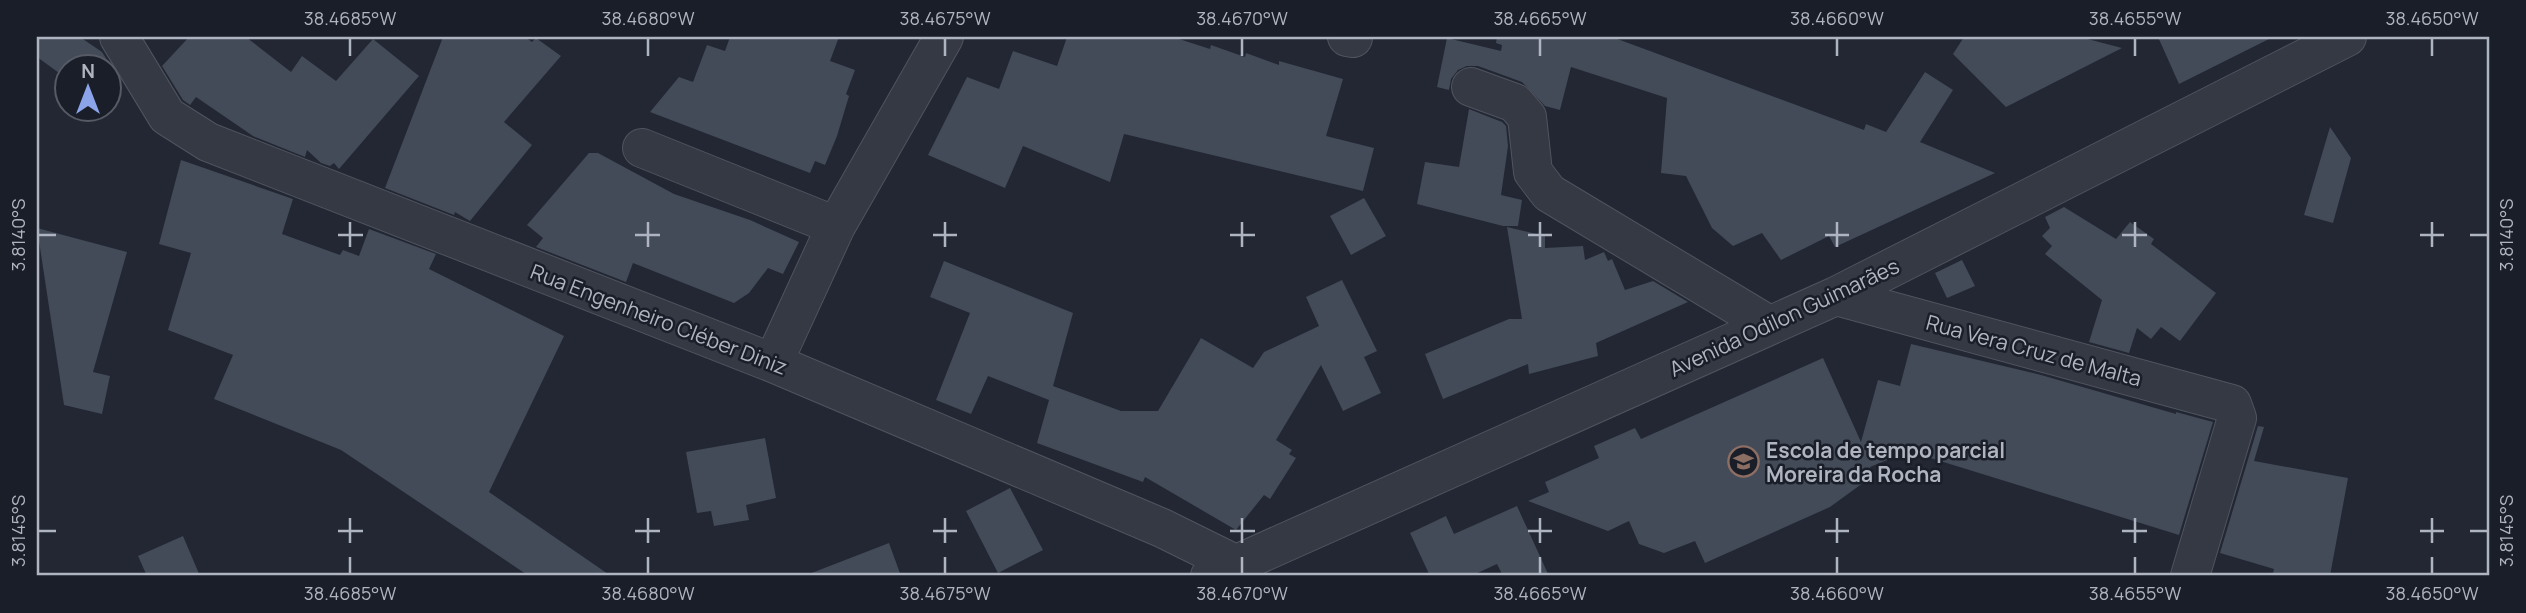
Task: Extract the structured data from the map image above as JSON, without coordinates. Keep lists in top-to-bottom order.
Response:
{
  "streets": {
    "street": ["Avenida Odilon Guimarães", "Rua Engenheiro Cléber Diniz", "Rua Vera Cruz de Malta"]
  },
  "crossings": [
    ["Avenida Odilon Guimarães", "Rua Engenheiro Cléber Diniz"],
    ["Avenida Odilon Guimarães", "Rua Vera Cruz de Malta"]
  ],
  "places": {
    "school or university": ["Escola de tempo parcial Moreira da Rocha"]
  },
  "north": "top",
  "coordinates": [
    "38.4685°W",
    "38.4680°W",
    "38.4675°W",
    "38.4670°W",
    "38.4665°W",
    "38.4660°W",
    "38.4655°W",
    "38.4650°W",
    "3.8140°S",
    "3.8145°S"
  ]
}
